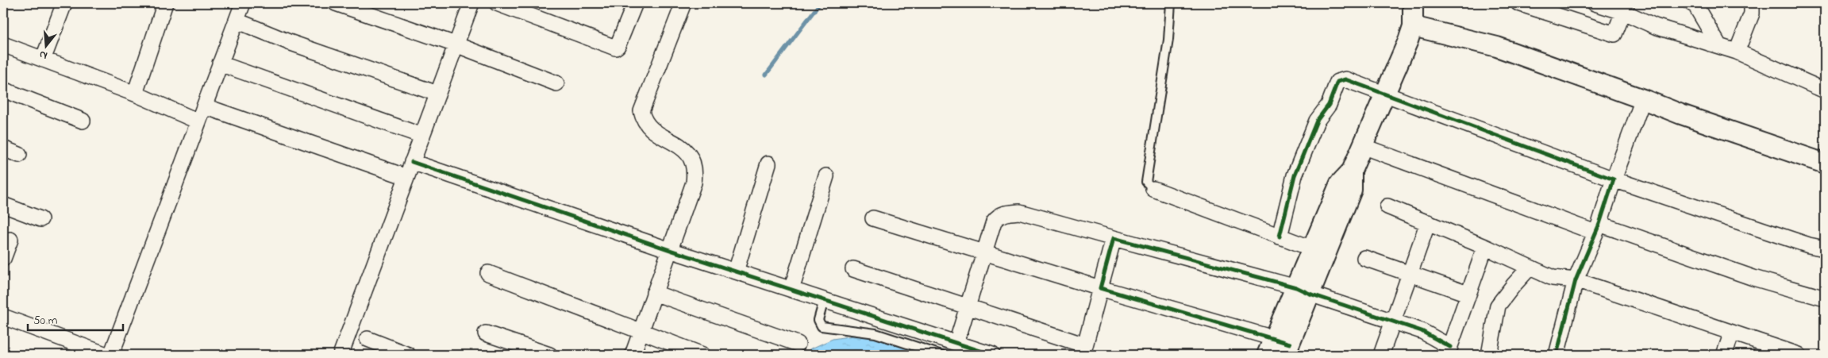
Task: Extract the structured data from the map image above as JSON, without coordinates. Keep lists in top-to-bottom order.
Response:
{
  "scale_bar": "50 m",
  "north": "bottom"
}
